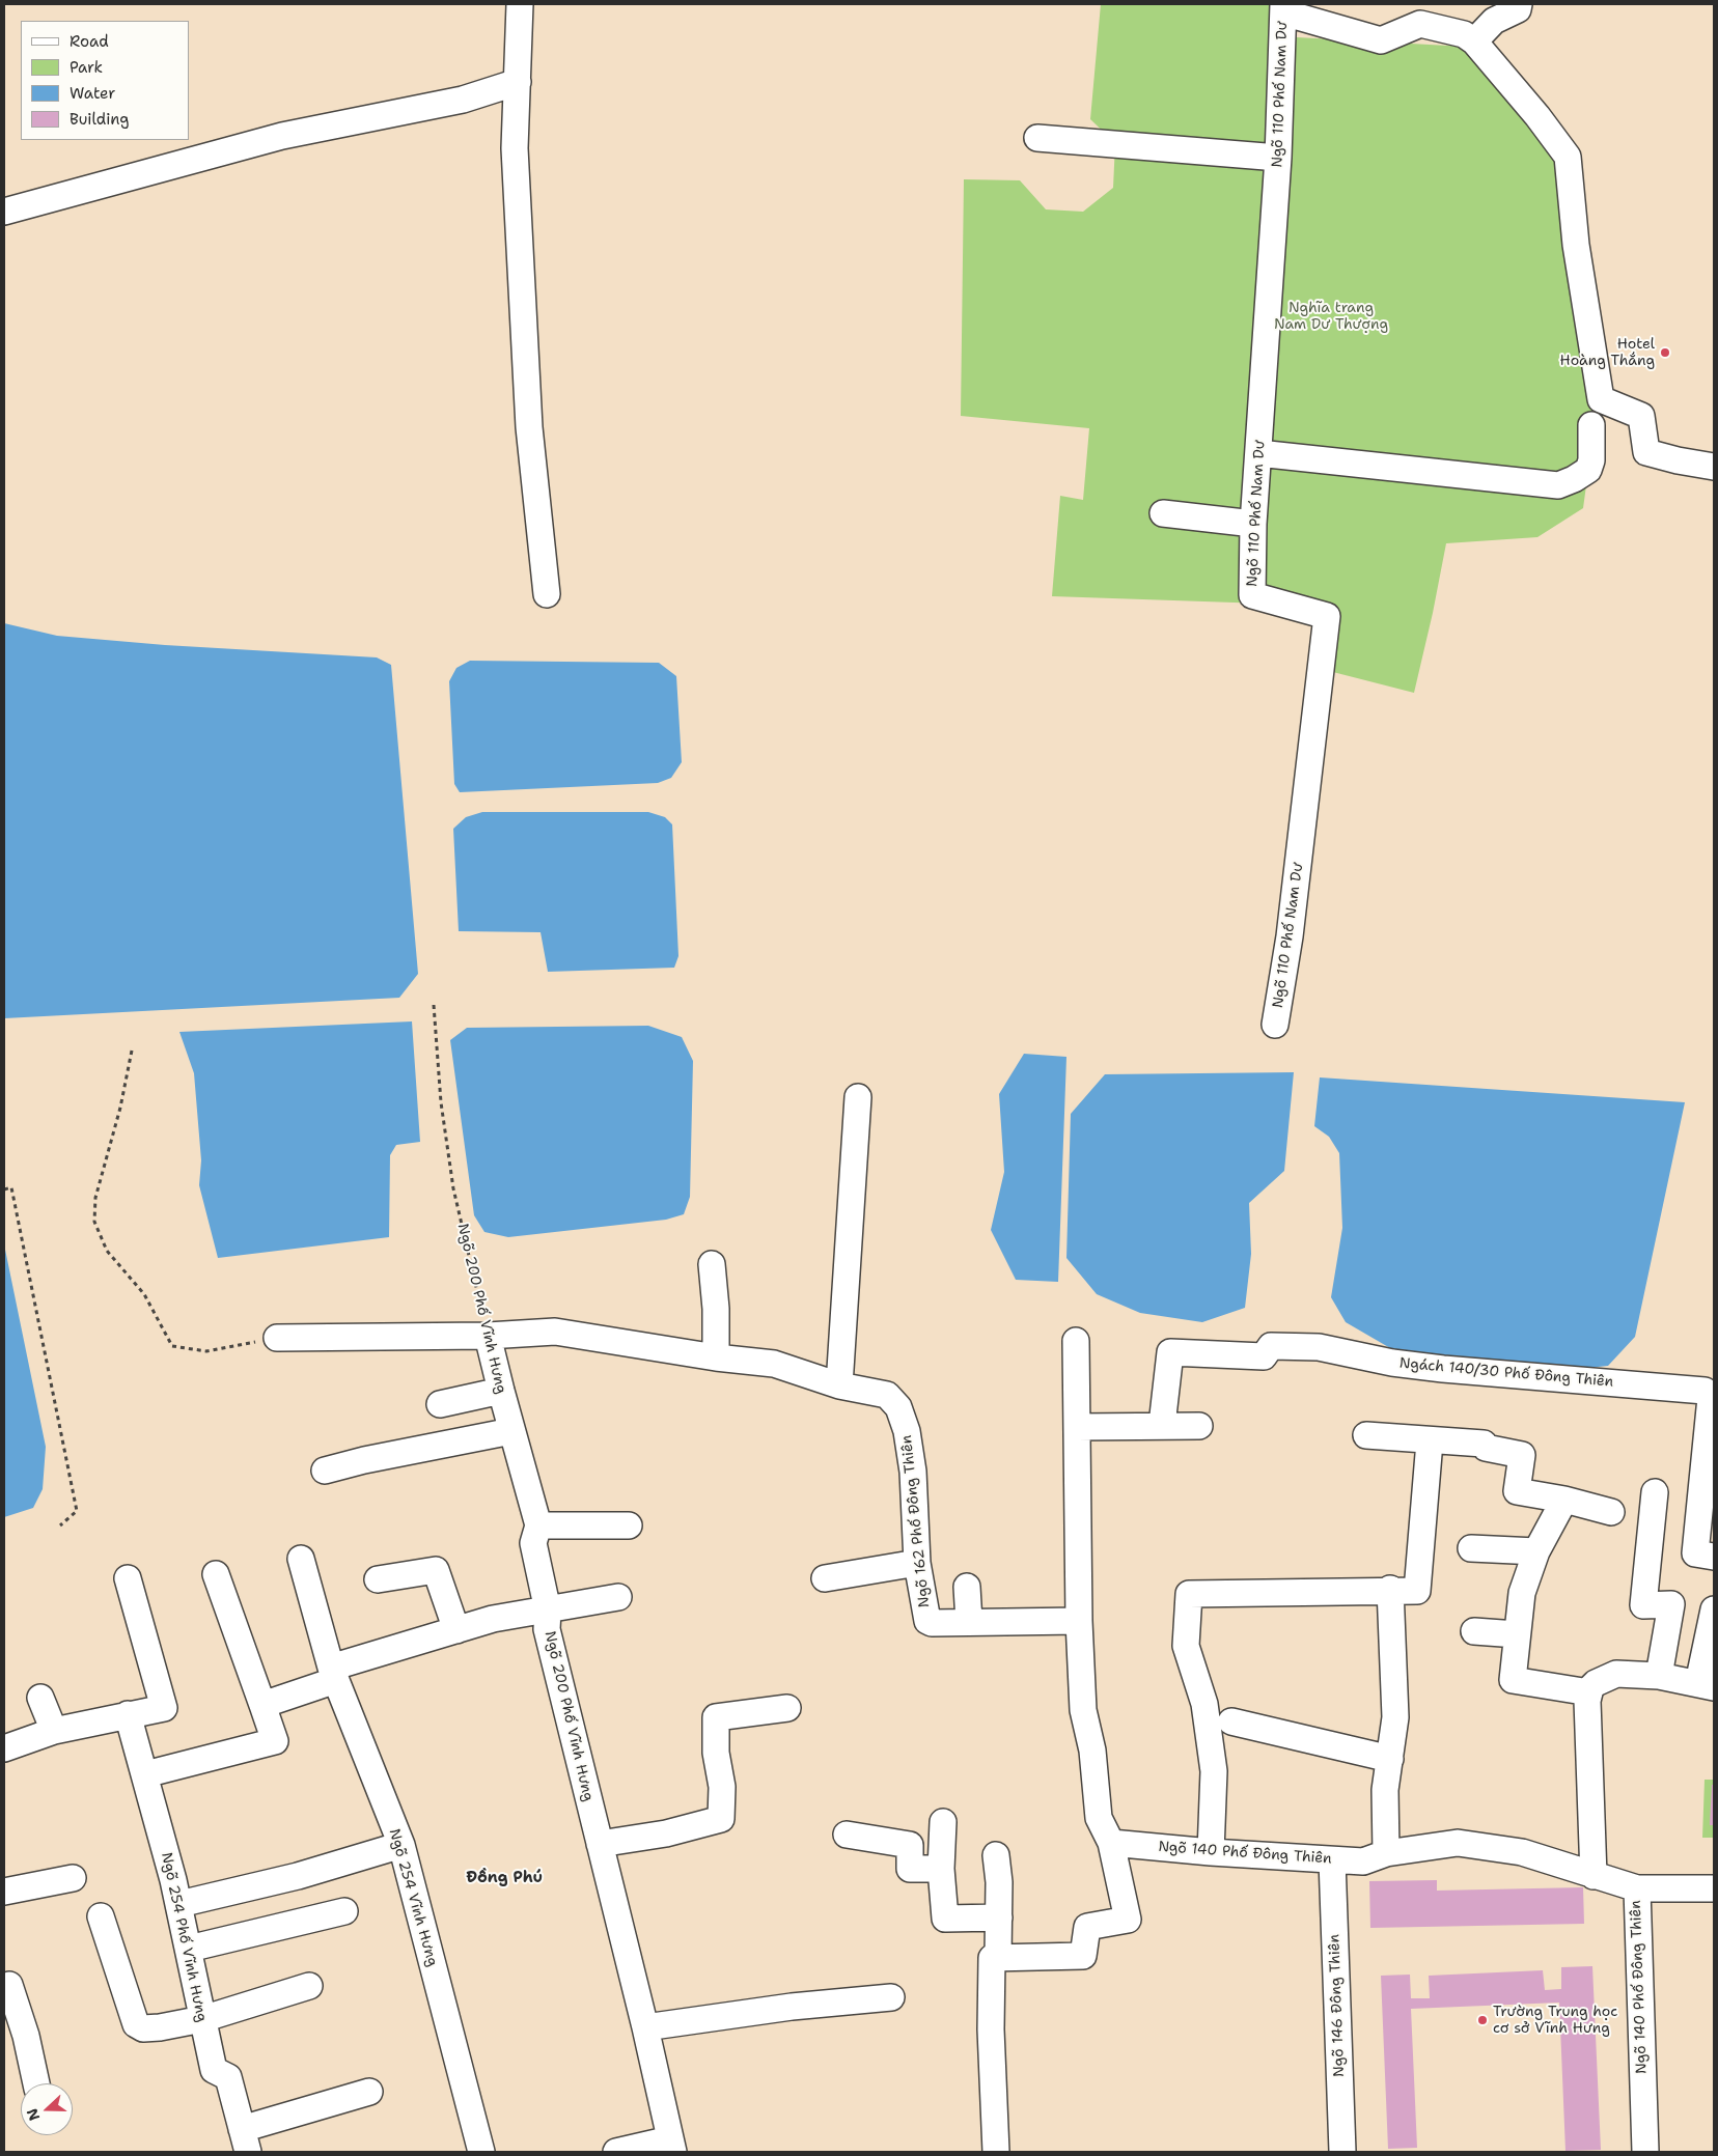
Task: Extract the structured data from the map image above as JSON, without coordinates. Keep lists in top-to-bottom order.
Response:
{
  "streets": {
    "street": [
      "Ngõ 110 Phố Nam Dư",
      "Ngõ 200 Phố Vĩnh Hưng",
      "Ngách 140/30 Phố Đông Thiên",
      "Ngõ 162 Phố Đông Thiên",
      "Ngõ 140 Phố Đông Thiên",
      "Ngõ 254 Vĩnh Hưng",
      "Ngõ 254 Phố Vĩnh Hưng",
      "Ngõ 146 Đông Thiên"
    ]
  },
  "crossings": [
    ["Ngõ 200 Phố Vĩnh Hưng", "Ngõ 162 Phố Đông Thiên"],
    ["Ngõ 140 Phố Đông Thiên", "Ngõ 146 Đông Thiên"]
  ],
  "districts": ["Đồng Phú"],
  "parks": ["Nghĩa trang Nam Dư Thượng"],
  "places": ["Hotel Hoàng Thắng", "Trường Trung học cơ sở Vĩnh Hưng"],
  "legend": [
    "Road",
    "Park",
    "Water",
    "Building"
  ],
  "north": "left"
}
